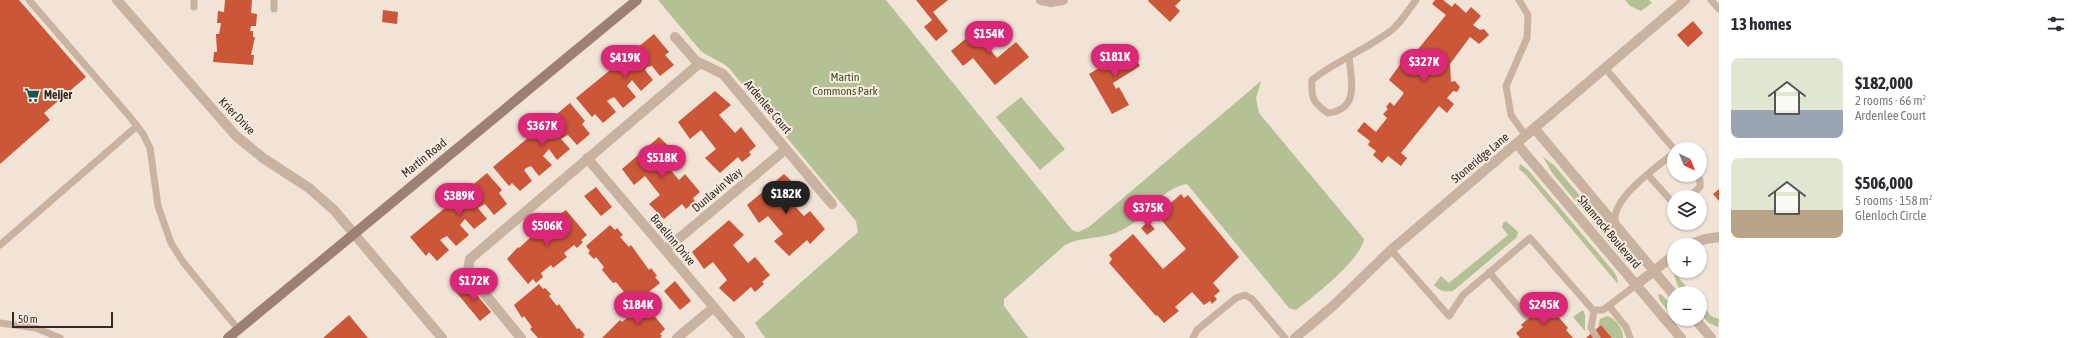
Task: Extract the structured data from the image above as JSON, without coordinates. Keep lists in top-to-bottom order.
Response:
{
  "streets": {
    "street": [
      "Ardenlee Court",
      "Krier Drive",
      "Martin Road",
      "Stoneridge Lane",
      "Dunlavin Way",
      "Shamrock Boulevard",
      "Braelinn Drive"
    ]
  },
  "crossings": [
    ["Ardenlee Court", "Dunlavin Way"],
    ["Krier Drive", "Martin Road"],
    ["Stoneridge Lane", "Shamrock Boulevard"],
    ["Dunlavin Way", "Braelinn Drive"]
  ],
  "parks": ["Martin Commons Park"],
  "places": {
    "supermarket": ["Meijer"]
  },
  "scale_bar": "50 m",
  "north": "bottom right",
  "page": {
    "heading": "13 homes",
    "price": [
      "$154K",
      "$181K",
      "$419K",
      "$327K",
      "$367K",
      "$518K",
      "$182K",
      "$389K",
      "$375K",
      "$506K",
      "$172K",
      "$184K",
      "$245K"
    ],
    "list": [
      {
        "name": "$182,000",
        "note": "2 rooms · 66 m² · Ardenlee Court"
      },
      {
        "name": "$506,000",
        "note": "5 rooms · 158 m² · Glenloch Circle"
      }
    ],
    "map_buttons": ["+", "−"],
    "scale": "50 m"
  }
}
